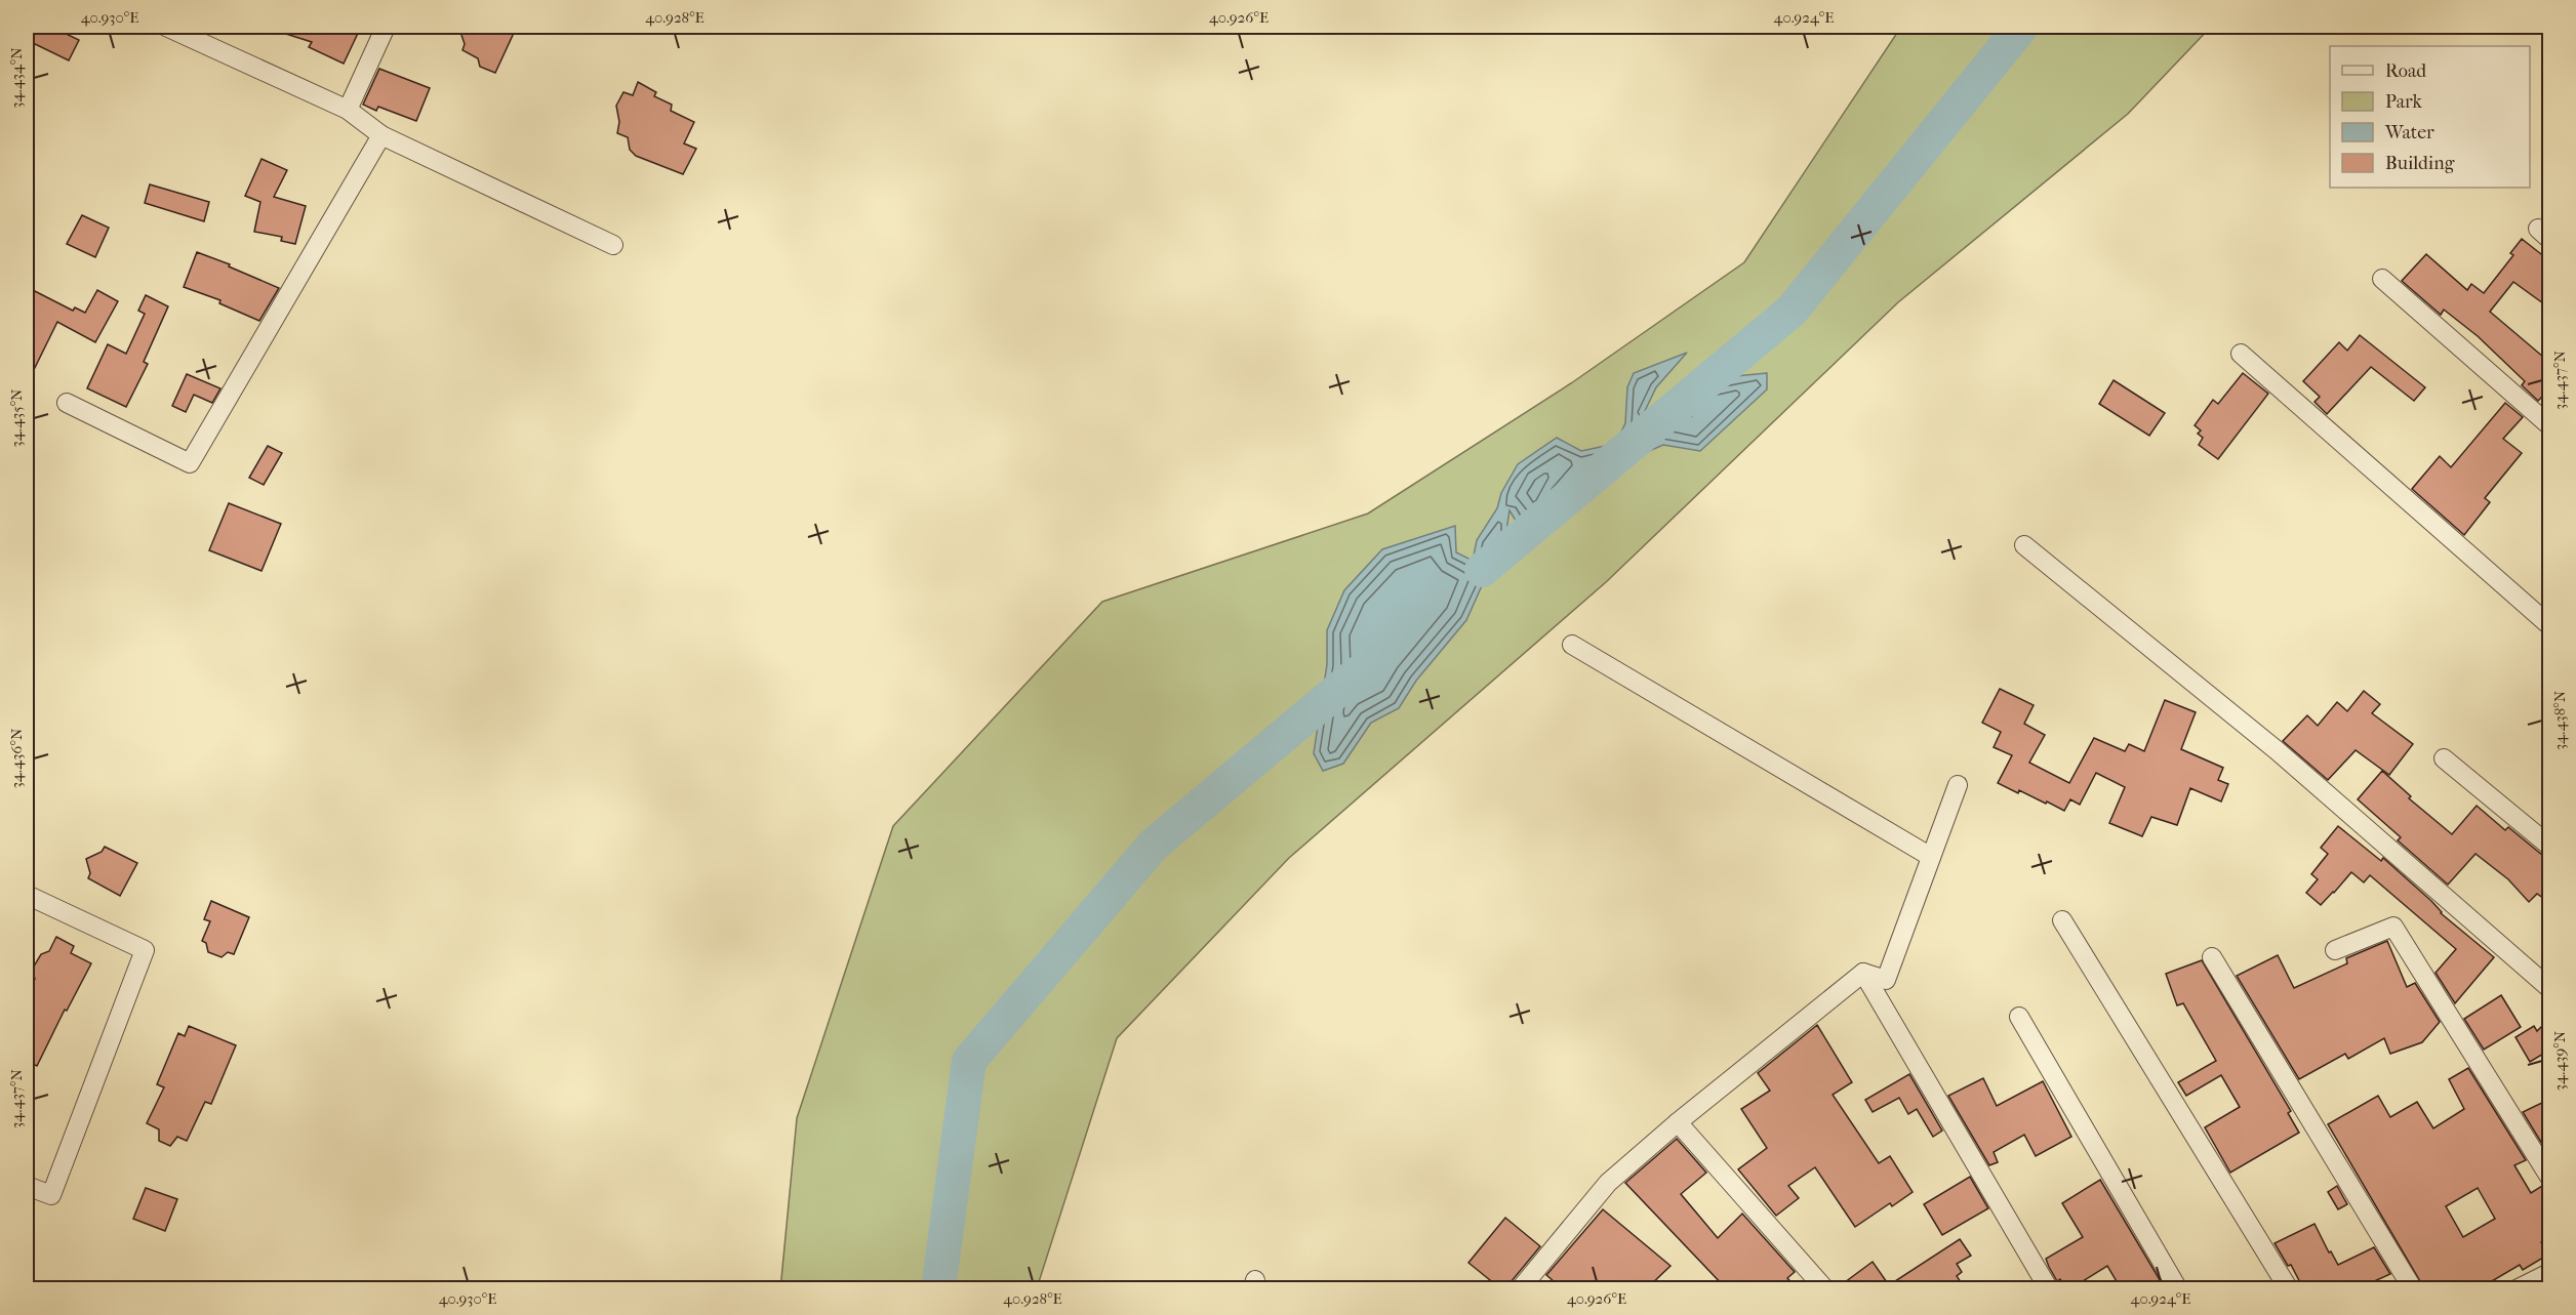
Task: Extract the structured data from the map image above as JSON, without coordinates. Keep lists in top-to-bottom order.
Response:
{
  "legend": [
    "Road",
    "Park",
    "Water",
    "Building"
  ],
  "coordinates": [
    "40.930°E",
    "40.928°E",
    "40.926°E",
    "40.924°E",
    "34.434°N",
    "34.437°N",
    "34.435°N",
    "34.438°N",
    "34.436°N",
    "34.439°N"
  ]
}
